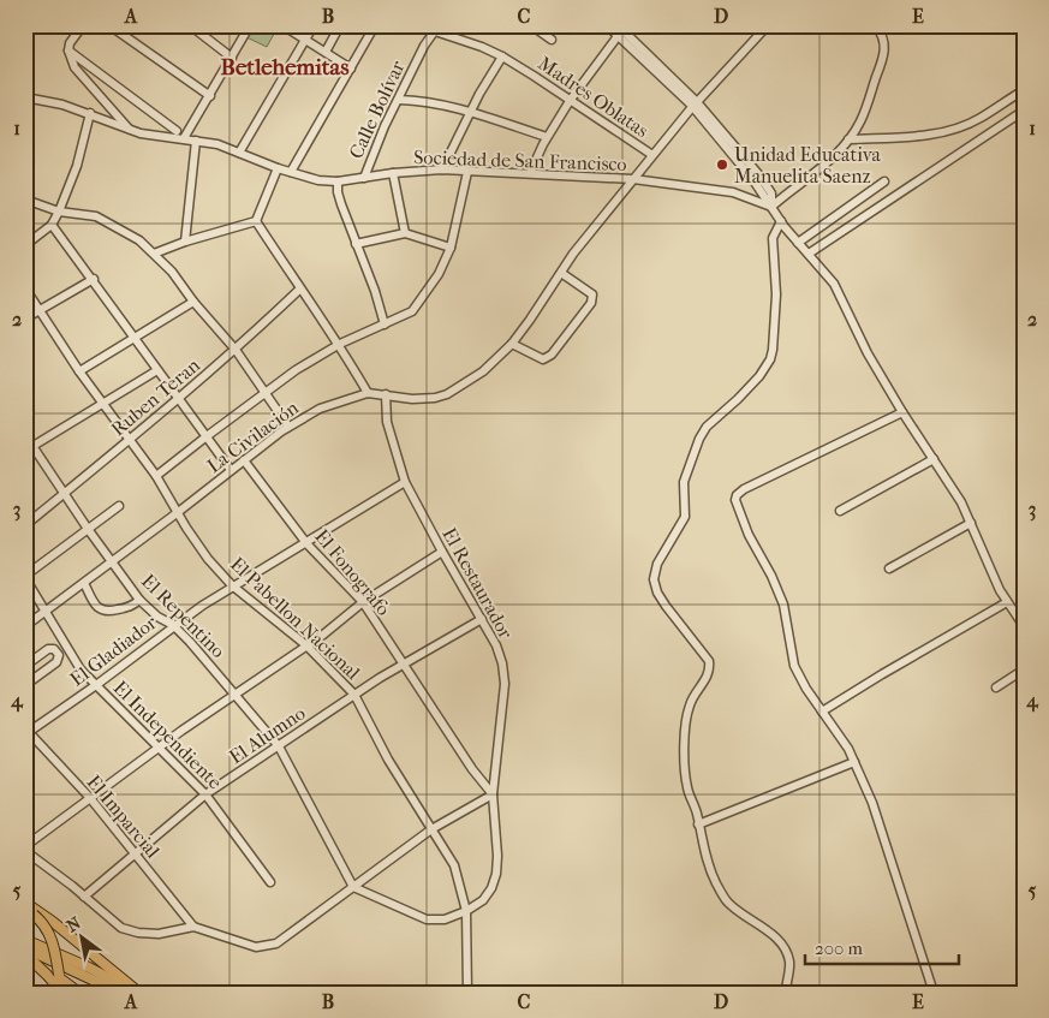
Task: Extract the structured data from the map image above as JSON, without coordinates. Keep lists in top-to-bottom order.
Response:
{
  "streets": {
    "street": [
      "Madres Oblatas",
      "Calle Bolívar",
      "Sociedad de San Francisco",
      "Ruben Teran",
      "La Civilación",
      "El Fonografo",
      "El Restaurador",
      "El Repentino",
      "El Pabellon Nacional",
      "El Gladiador",
      "El Independiente",
      "El Alumno",
      "El Imparcial"
    ]
  },
  "crossings": [
    ["Madres Oblatas", "Calle Bolívar"],
    ["Madres Oblatas", "La Civilación"],
    ["Calle Bolívar", "Sociedad de San Francisco"],
    ["Sociedad de San Francisco", "La Civilación"],
    ["Ruben Teran", "El Repentino"],
    ["Ruben Teran", "El Pabellon Nacional"],
    ["La Civilación", "El Fonografo"],
    ["La Civilación", "El Restaurador"],
    ["La Civilación", "El Repentino"],
    ["La Civilación", "El Pabellon Nacional"],
    ["La Civilación", "El Independiente"],
    ["El Fonografo", "El Restaurador"],
    ["El Fonografo", "El Gladiador"],
    ["El Fonografo", "El Alumno"],
    ["El Restaurador", "El Repentino"],
    ["El Restaurador", "El Pabellon Nacional"],
    ["El Restaurador", "El Gladiador"],
    ["El Restaurador", "El Alumno"],
    ["El Repentino", "El Gladiador"],
    ["El Repentino", "El Alumno"],
    ["El Pabellon Nacional", "El Gladiador"],
    ["El Pabellon Nacional", "El Alumno"],
    ["El Gladiador", "El Independiente"],
    ["El Gladiador", "El Imparcial"],
    ["El Independiente", "El Alumno"],
    ["El Alumno", "El Imparcial"]
  ],
  "districts": ["Betlehemitas"],
  "places": ["Unidad Educativa Manuelita Saenz"],
  "scale_bar": "200 m",
  "north": "top left",
  "grid": {
    "columns": [
      "A",
      "B",
      "C",
      "D",
      "E"
    ],
    "rows": [
      "1",
      "2",
      "3",
      "4",
      "5"
    ]
  }
}
